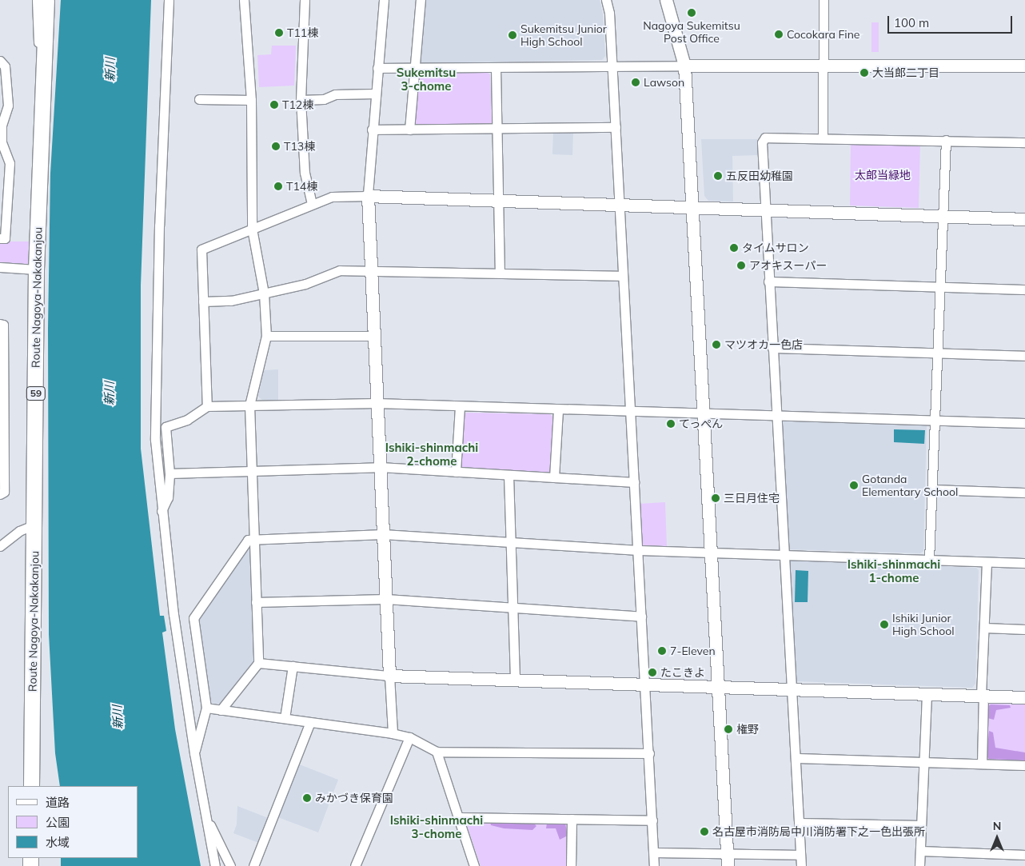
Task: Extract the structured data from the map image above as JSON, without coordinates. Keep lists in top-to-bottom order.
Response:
{
  "streets": {
    "main road": ["Route Nagoya-Nakakanjou", "59"]
  },
  "districts": [
    "Sukemitsu 3-chome",
    "Ishiki-shinmachi 2-chome",
    "Ishiki-shinmachi 1-chome",
    "Ishiki-shinmachi 3-chome"
  ],
  "water": ["新川"],
  "parks": ["太郎当緑地"],
  "places": [
    "Nagoya Sukemitsu Post Office",
    "T11棟",
    "Cocokara Fine",
    "Sukemitsu Junior High School",
    "大当郎二丁目",
    "Lawson",
    "T12棟",
    "T13棟",
    "五反田幼稚園",
    "T14棟",
    "タイムサロン",
    "アオキスーパー",
    "マツオカ一色店",
    "てっぺん",
    "Gotanda Elementary School",
    "三日月住宅",
    "Ishiki Junior High School",
    "7-Eleven",
    "たこきよ",
    "権野",
    "みかづき保育園",
    "名古屋市消防局中川消防署下之一色出張所"
  ],
  "legend": ["道路", "公園", "水域"],
  "scale_bar": "100 m",
  "north": "top"
}
